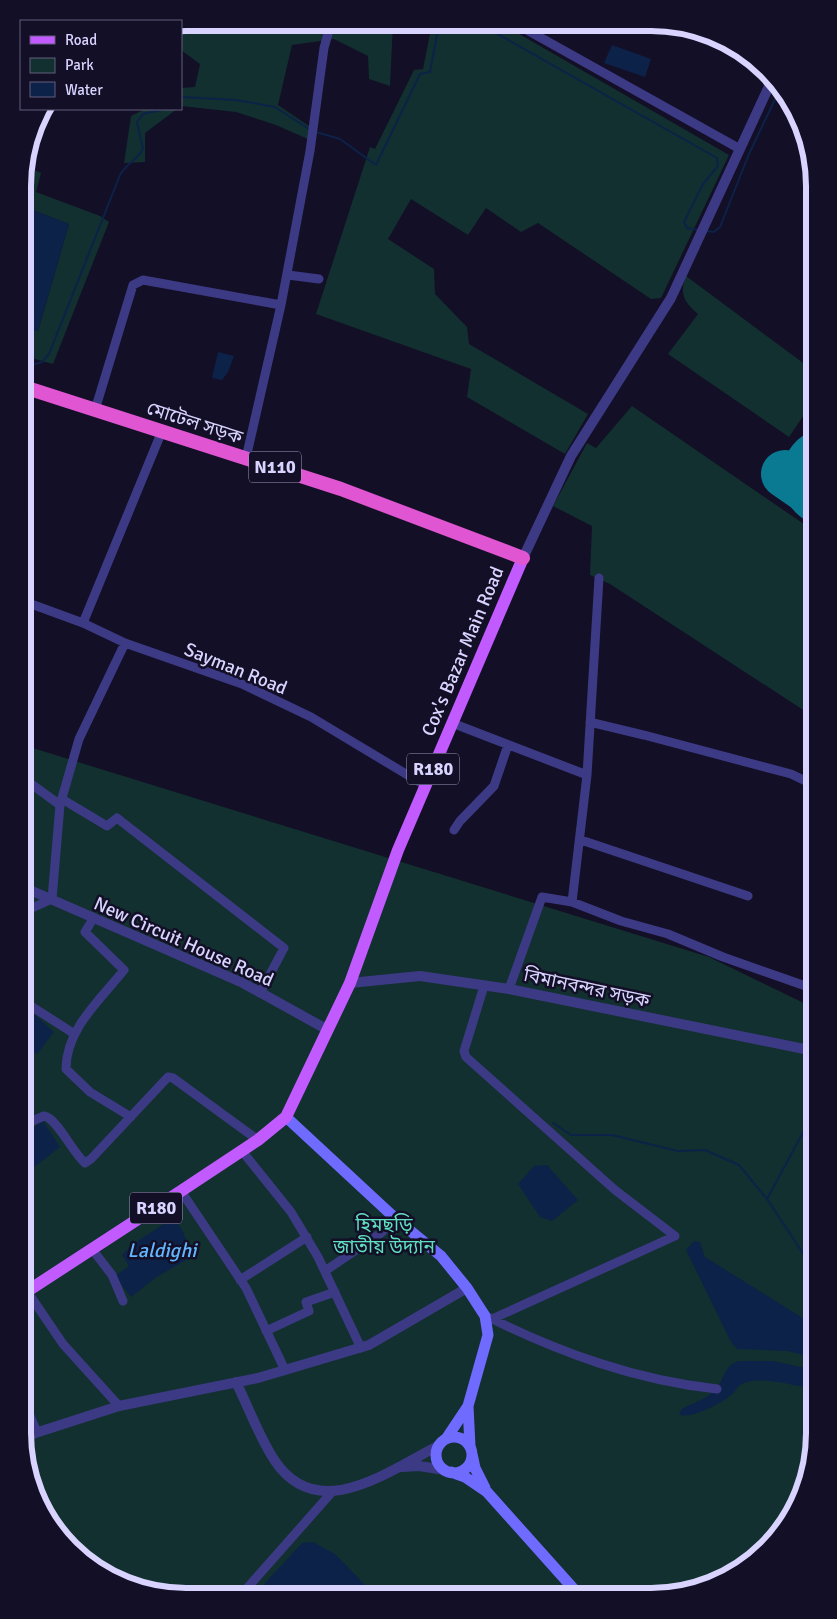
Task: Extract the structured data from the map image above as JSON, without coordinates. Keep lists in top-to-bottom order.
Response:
{
  "streets": {
    "highway": ["মোটেল সড়ক", "N110"],
    "main road": ["Cox's Bazar Main Road", "R180"],
    "street": ["Sayman Road", "New Circuit House Road", "বিমানবন্দর সড়ক"]
  },
  "crossings": [
    ["মোটেল সড়ক", "Cox's Bazar Main Road"],
    ["Cox's Bazar Main Road", "Sayman Road"],
    ["Cox's Bazar Main Road", "R180"],
    ["Cox's Bazar Main Road", "বিমানবন্দর সড়ক"],
    ["R180", "New Circuit House Road"],
    ["R180", "বিমানবন্দর সড়ক"]
  ],
  "water": ["Laldighi"],
  "parks": ["হিমছড়ি জাতীয় উদ্যান"],
  "legend": ["Road", "Park", "Water"]
}
